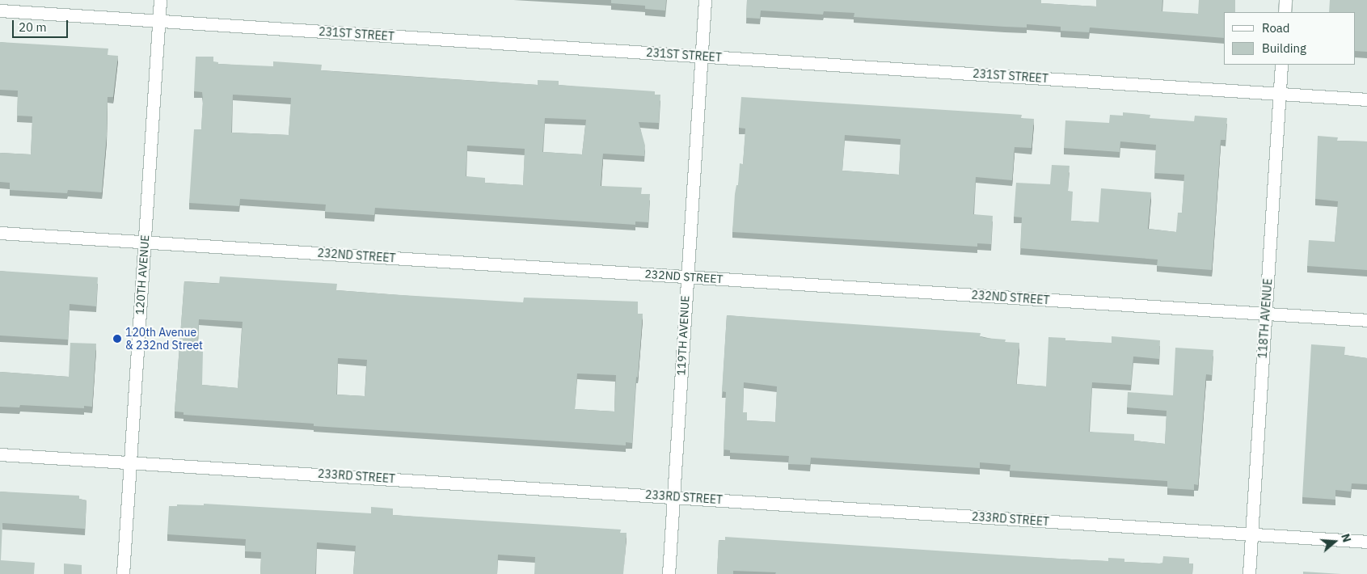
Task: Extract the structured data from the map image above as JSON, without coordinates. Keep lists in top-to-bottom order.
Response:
{
  "streets": {
    "street": [
      "231ST STREET",
      "232ND STREET",
      "120TH AVENUE",
      "118TH AVENUE",
      "119TH AVENUE",
      "233RD STREET"
    ]
  },
  "crossings": [
    ["231ST STREET", "120TH AVENUE"],
    ["231ST STREET", "118TH AVENUE"],
    ["231ST STREET", "119TH AVENUE"],
    ["232ND STREET", "120TH AVENUE"],
    ["232ND STREET", "118TH AVENUE"],
    ["232ND STREET", "119TH AVENUE"],
    ["120TH AVENUE", "233RD STREET"],
    ["118TH AVENUE", "233RD STREET"],
    ["119TH AVENUE", "233RD STREET"]
  ],
  "places": ["120th Avenue & 232nd Street"],
  "legend": ["Road", "Building"],
  "scale_bar": "20 m",
  "north": "right"
}
